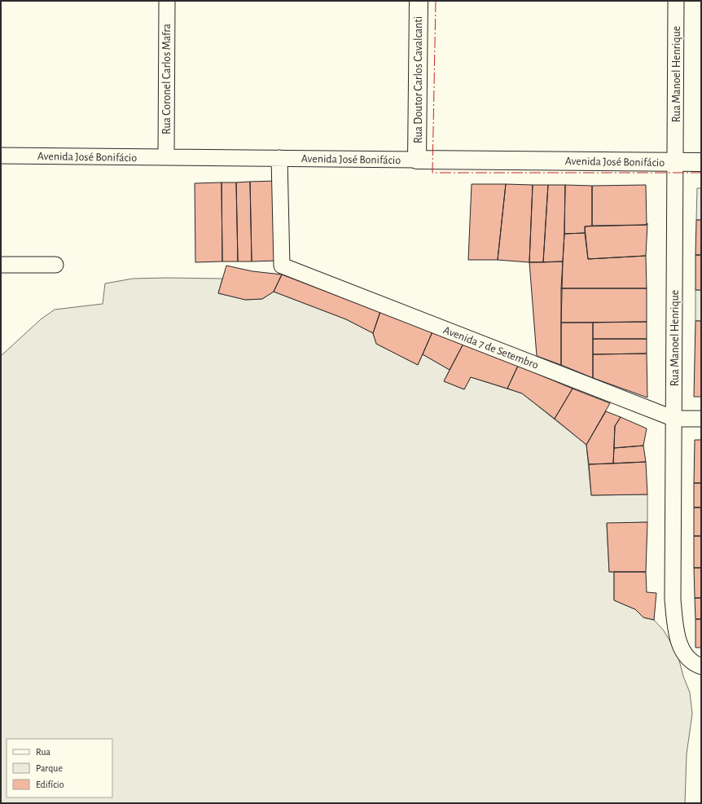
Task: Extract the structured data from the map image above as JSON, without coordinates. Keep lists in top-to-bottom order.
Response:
{
  "streets": {
    "main road": ["Rua Doutor Carlos Cavalcanti", "Avenida José Bonifácio"],
    "street": ["Rua Manoel Henrique", "Rua Coronel Carlos Mafra", "Avenida 7 de Setembro"]
  },
  "crossings": [
    ["Rua Manoel Henrique", "Avenida José Bonifácio"],
    ["Rua Manoel Henrique", "Avenida 7 de Setembro"],
    ["Rua Coronel Carlos Mafra", "Avenida José Bonifácio"],
    ["Rua Doutor Carlos Cavalcanti", "Avenida José Bonifácio"],
    ["Avenida José Bonifácio", "Avenida 7 de Setembro"]
  ],
  "legend": ["Rua", "Parque", "Edifício"]
}
